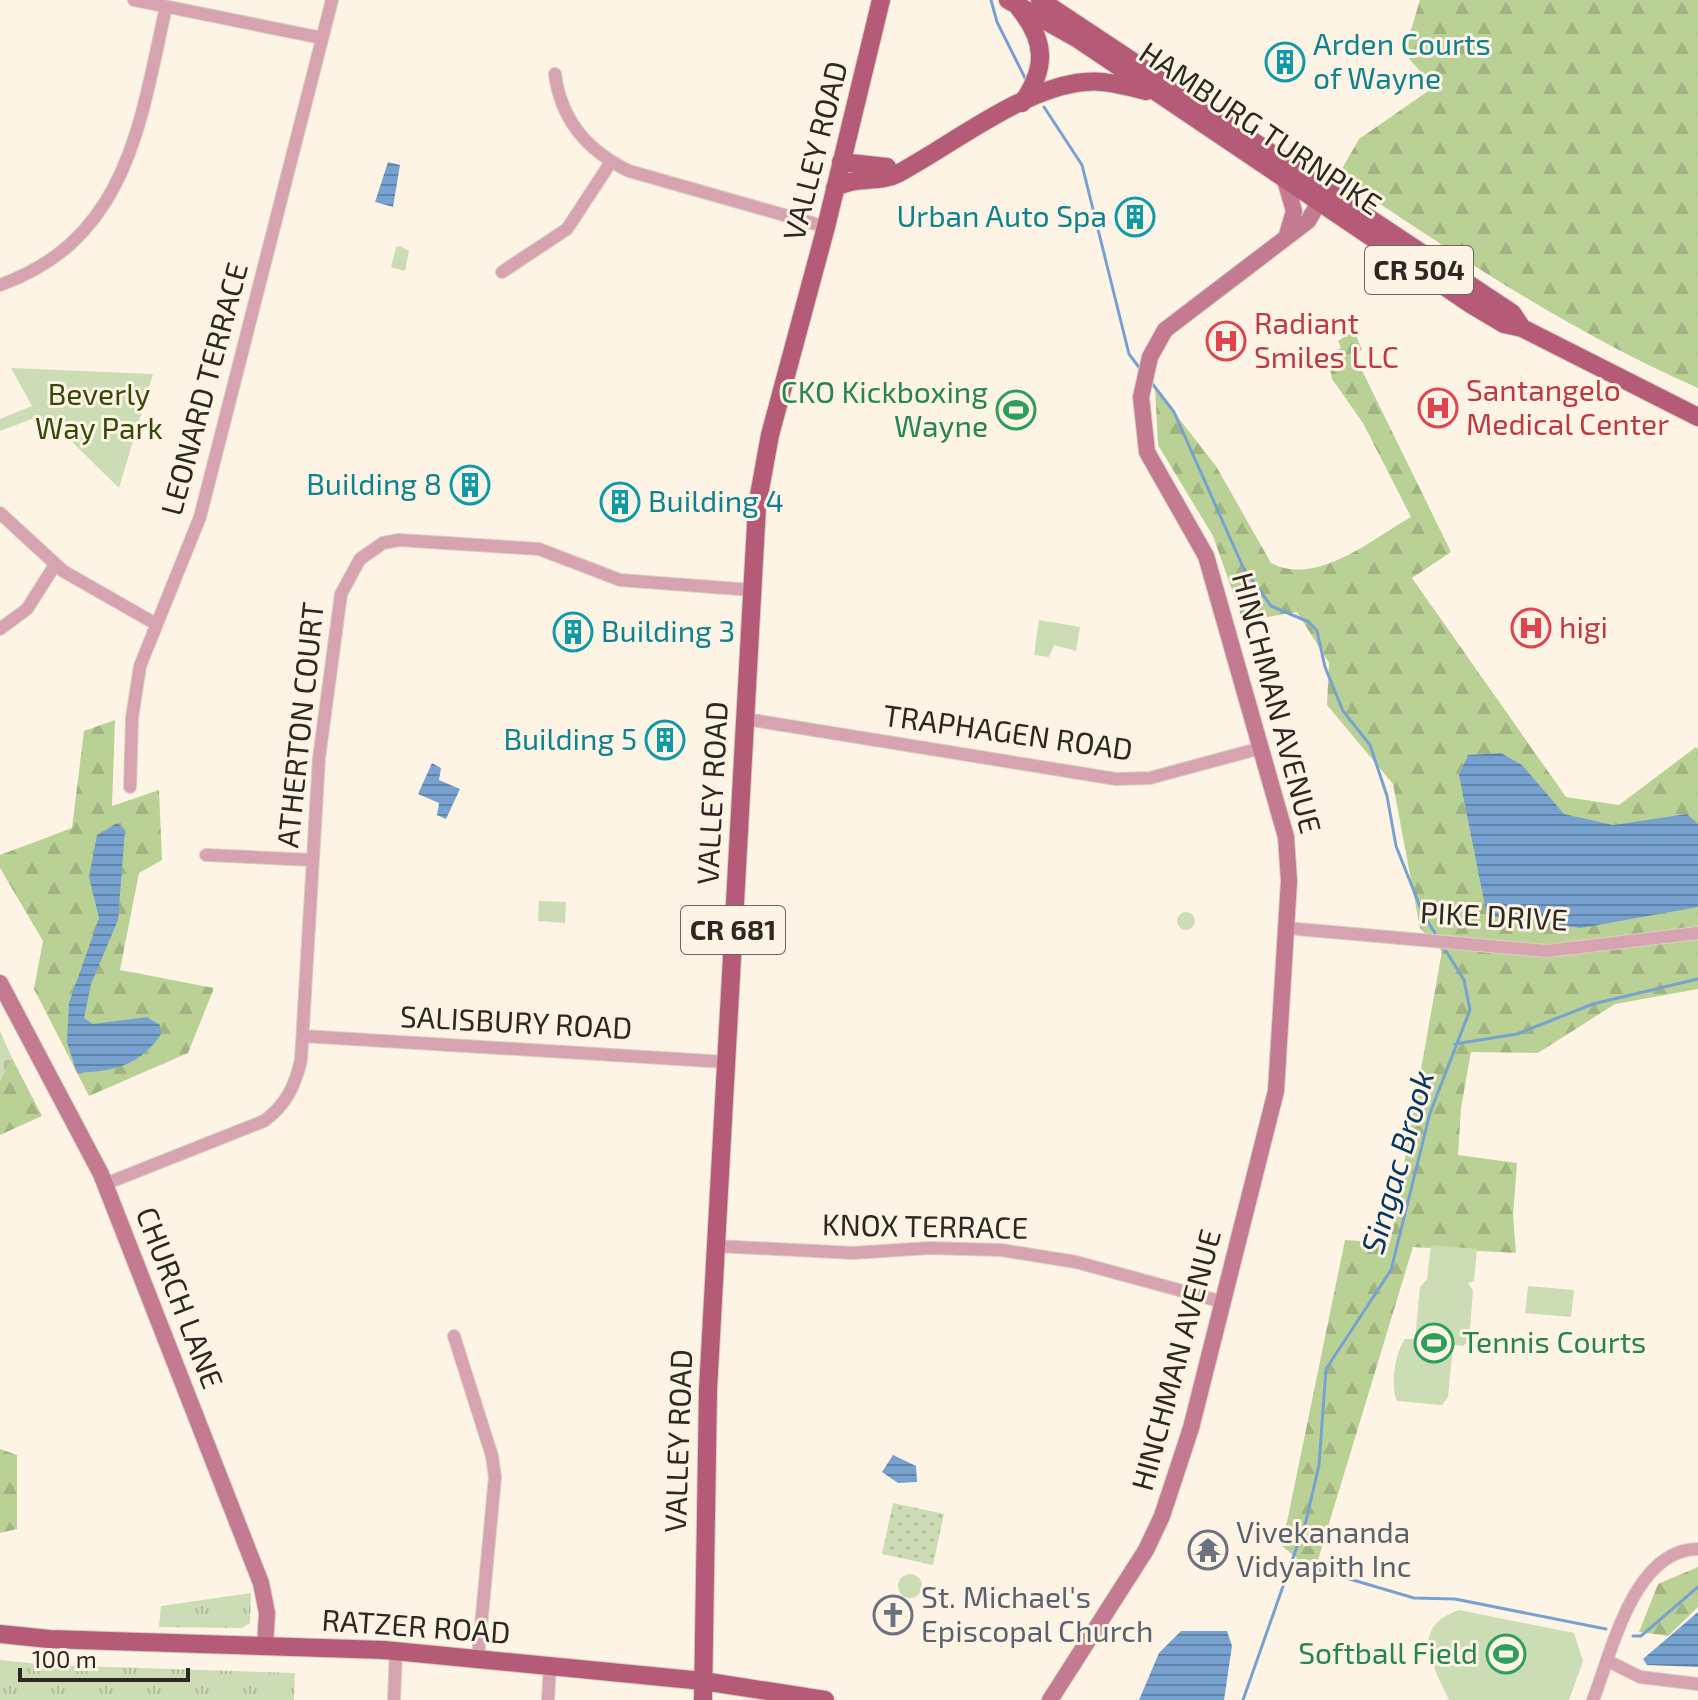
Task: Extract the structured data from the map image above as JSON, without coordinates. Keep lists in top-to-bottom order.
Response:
{
  "streets": {
    "main road": [
      "HAMBURG TURNPIKE",
      "VALLEY ROAD",
      "CR 504",
      "CR 681",
      "RATZER ROAD"
    ],
    "street": [
      "LEONARD TERRACE",
      "HINCHMAN AVENUE",
      "ATHERTON COURT",
      "TRAPHAGEN ROAD",
      "PIKE DRIVE",
      "SALISBURY ROAD",
      "KNOX TERRACE",
      "CHURCH LANE"
    ]
  },
  "crossings": [
    ["HAMBURG TURNPIKE", "CR 504"],
    ["HAMBURG TURNPIKE", "HINCHMAN AVENUE"],
    ["VALLEY ROAD", "ATHERTON COURT"],
    ["VALLEY ROAD", "TRAPHAGEN ROAD"],
    ["VALLEY ROAD", "SALISBURY ROAD"],
    ["VALLEY ROAD", "KNOX TERRACE"],
    ["VALLEY ROAD", "RATZER ROAD"],
    ["CR 504", "HINCHMAN AVENUE"],
    ["HINCHMAN AVENUE", "TRAPHAGEN ROAD"],
    ["HINCHMAN AVENUE", "PIKE DRIVE"],
    ["HINCHMAN AVENUE", "KNOX TERRACE"],
    ["ATHERTON COURT", "SALISBURY ROAD"],
    ["ATHERTON COURT", "CHURCH LANE"],
    ["CHURCH LANE", "RATZER ROAD"]
  ],
  "water": ["Singac Brook"],
  "parks": ["Beverly Way Park"],
  "places": {
    "building": [
      "Arden Courts of Wayne",
      "Urban Auto Spa",
      "Building 8",
      "Building 4",
      "Building 3",
      "Building 5"
    ],
    "hospital": ["Radiant Smiles LLC", "Santangelo Medical Center", "higi"],
    "sports": ["CKO Kickboxing Wayne", "Tennis Courts", "Softball Field"],
    "temple": ["Vivekananda Vidyapith Inc"],
    "church": ["St. Michael's Episcopal Church"]
  },
  "scale_bar": "100 m"
}
